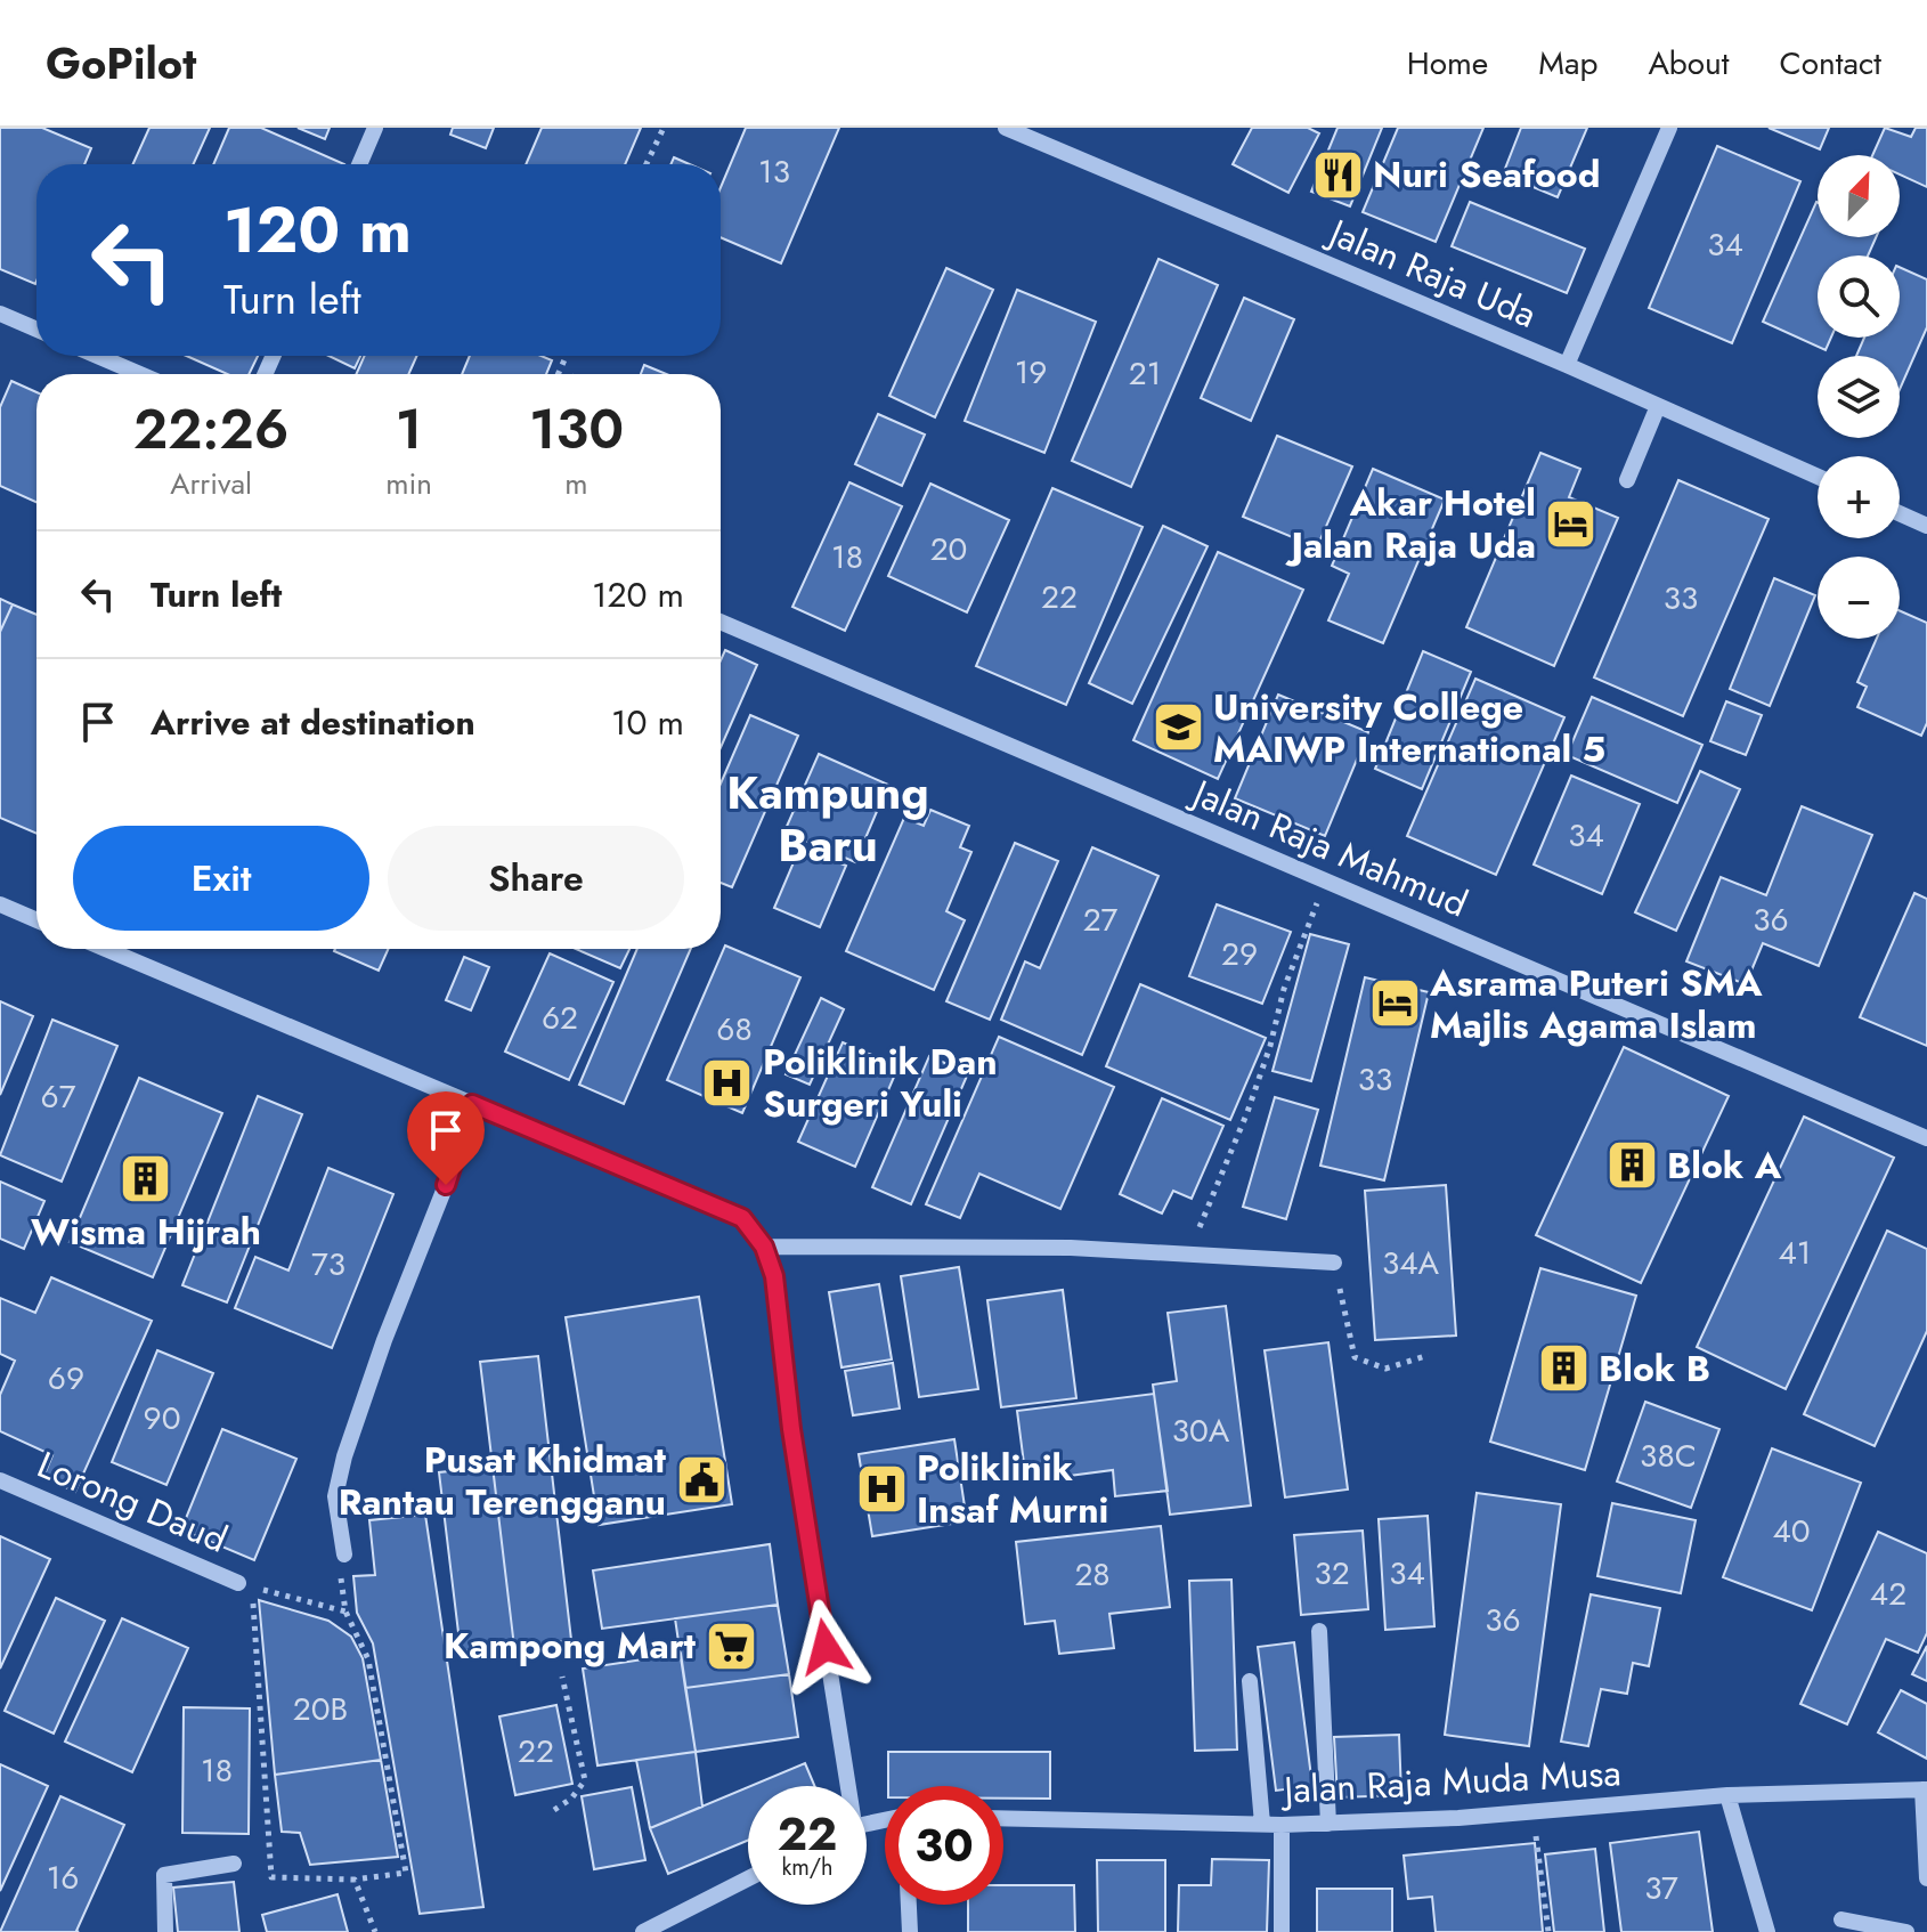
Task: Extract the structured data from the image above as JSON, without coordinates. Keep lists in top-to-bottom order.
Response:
{
  "streets": {
    "street": [
      "Jalan Raja Uda",
      "Jalan Raja Mahmud",
      "Lorong Daud",
      "Jalan Raja Muda Musa"
    ]
  },
  "districts": ["Kampung Baru"],
  "places": {
    "restaurant": ["Nuri Seafood"],
    "hotel": ["Akar Hotel Jalan Raja Uda", "Asrama Puteri SMA Majlis Agama Islam"],
    "school or university": ["University College MAIWP International 5"],
    "hospital": ["Poliklinik Dan Surgeri Yuli", "Poliklinik Insaf Murni"],
    "building": ["Blok A", "Wisma Hijrah", "Blok B"],
    "public building": ["Pusat Khidmat Rantau Terengganu"],
    "supermarket": ["Kampong Mart"]
  },
  "house_numbers": [
    "13",
    "34",
    "19",
    "21",
    "20",
    "18",
    "22",
    "33",
    "34",
    "27",
    "36",
    "29",
    "62",
    "68",
    "33",
    "67",
    "41",
    "34A",
    "73",
    "69",
    "90",
    "30A",
    "38C",
    "40",
    "32",
    "34",
    "28",
    "42",
    "36",
    "20B",
    "22",
    "18",
    "16",
    "37"
  ],
  "north": "top right",
  "page": {
    "header": "GoPilot",
    "nav": [
      "Home",
      "Map",
      "About",
      "Contact"
    ],
    "map_buttons": ["+", "−"],
    "turn": ["120 m", "Turn left"],
    "eta": [
      "22:26",
      "Arrival",
      "1",
      "min",
      "130",
      "m"
    ],
    "list": [
      {
        "name": "Turn left",
        "value": "120 m"
      },
      {
        "name": "Arrive at destination",
        "value": "10 m"
      }
    ],
    "buttons": ["Exit", "Share"],
    "speed": "22 km/h",
    "limit": "30"
  }
}
